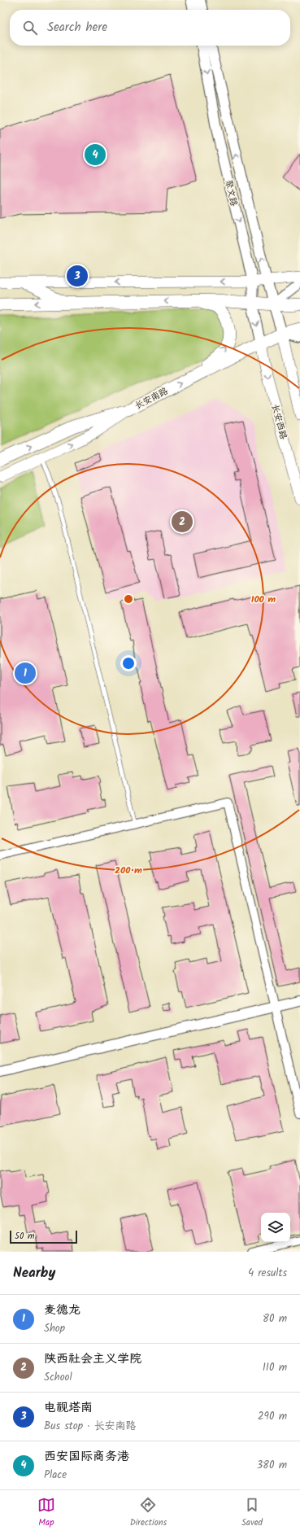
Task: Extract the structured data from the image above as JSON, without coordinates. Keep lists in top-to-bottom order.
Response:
{
  "streets": {
    "main road": ["长安南路", "长安西路"],
    "street": ["聚文路"]
  },
  "crossings": [
    ["聚文路", "长安南路"],
    ["聚文路", "长安西路"],
    ["长安南路", "长安西路"]
  ],
  "scale_bar": "50 m",
  "page": {
    "search": "Search here",
    "pins": [
      "4",
      "3",
      "2",
      "1"
    ],
    "scale": "50 m",
    "heading": ["Nearby", "4 results"],
    "list": [
      {
        "mark": "1",
        "name": "麦德龙",
        "note": "Shop",
        "value": "80 m"
      },
      {
        "mark": "2",
        "name": "陕西社会主义学院",
        "note": "School",
        "value": "110 m"
      },
      {
        "mark": "3",
        "name": "电视塔南",
        "note": "Bus stop · 长安南路",
        "value": "290 m"
      },
      {
        "mark": "4",
        "name": "西安国际商务港",
        "note": "Place",
        "value": "380 m"
      }
    ],
    "nav": ["Map", "Directions", "Saved"]
  },
  "rings": ["100 m", "200 m"]
}
